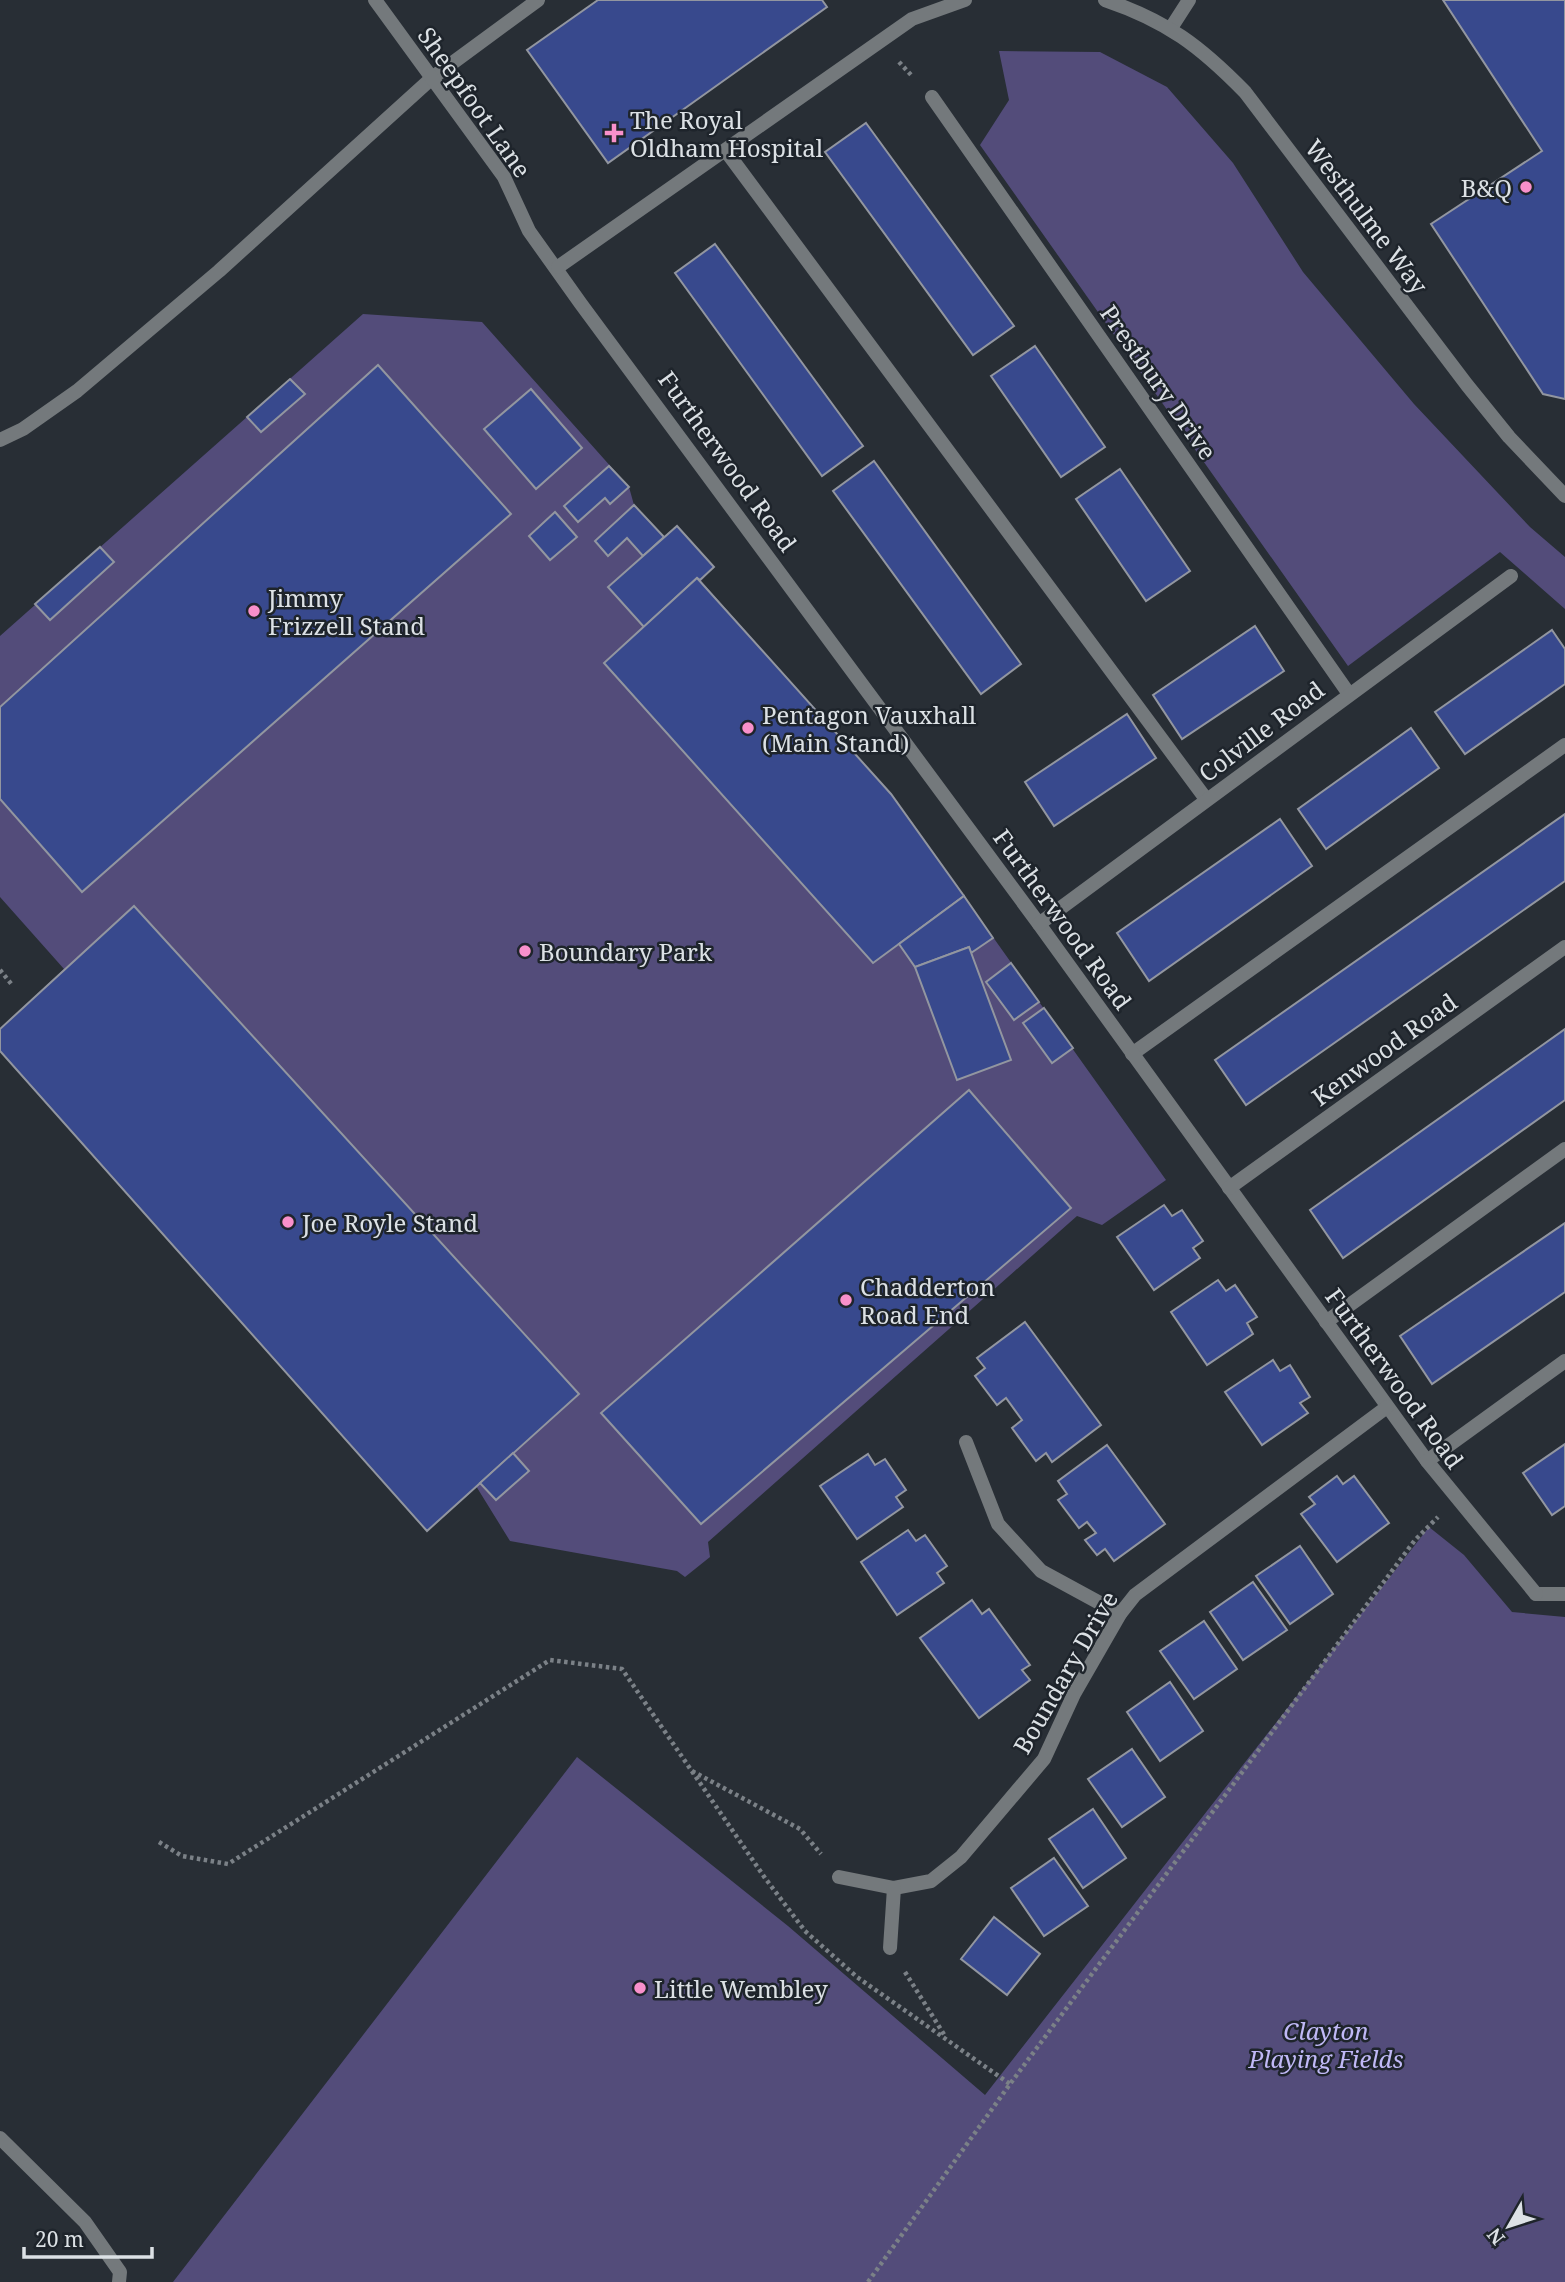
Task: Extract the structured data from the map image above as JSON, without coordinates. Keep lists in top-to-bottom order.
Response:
{
  "streets": {
    "street": [
      "Sheepfoot Lane",
      "Westhulme Way",
      "Prestbury Drive",
      "Furtherwood Road",
      "Colville Road",
      "Kenwood Road",
      "Boundary Drive"
    ]
  },
  "crossings": [
    ["Sheepfoot Lane", "Furtherwood Road"],
    ["Prestbury Drive", "Colville Road"],
    ["Furtherwood Road", "Colville Road"],
    ["Furtherwood Road", "Kenwood Road"],
    ["Furtherwood Road", "Boundary Drive"]
  ],
  "parks": ["Clayton Playing Fields"],
  "places": {
    "health": ["The Royal Oldham Hospital"],
    "other": [
      "B&Q",
      "Jimmy Frizzell Stand",
      "Pentagon Vauxhall (Main Stand)",
      "Boundary Park",
      "Joe Royle Stand",
      "Chadderton Road End",
      "Little Wembley"
    ]
  },
  "scale_bar": "20 m",
  "north": "bottom left"
}
